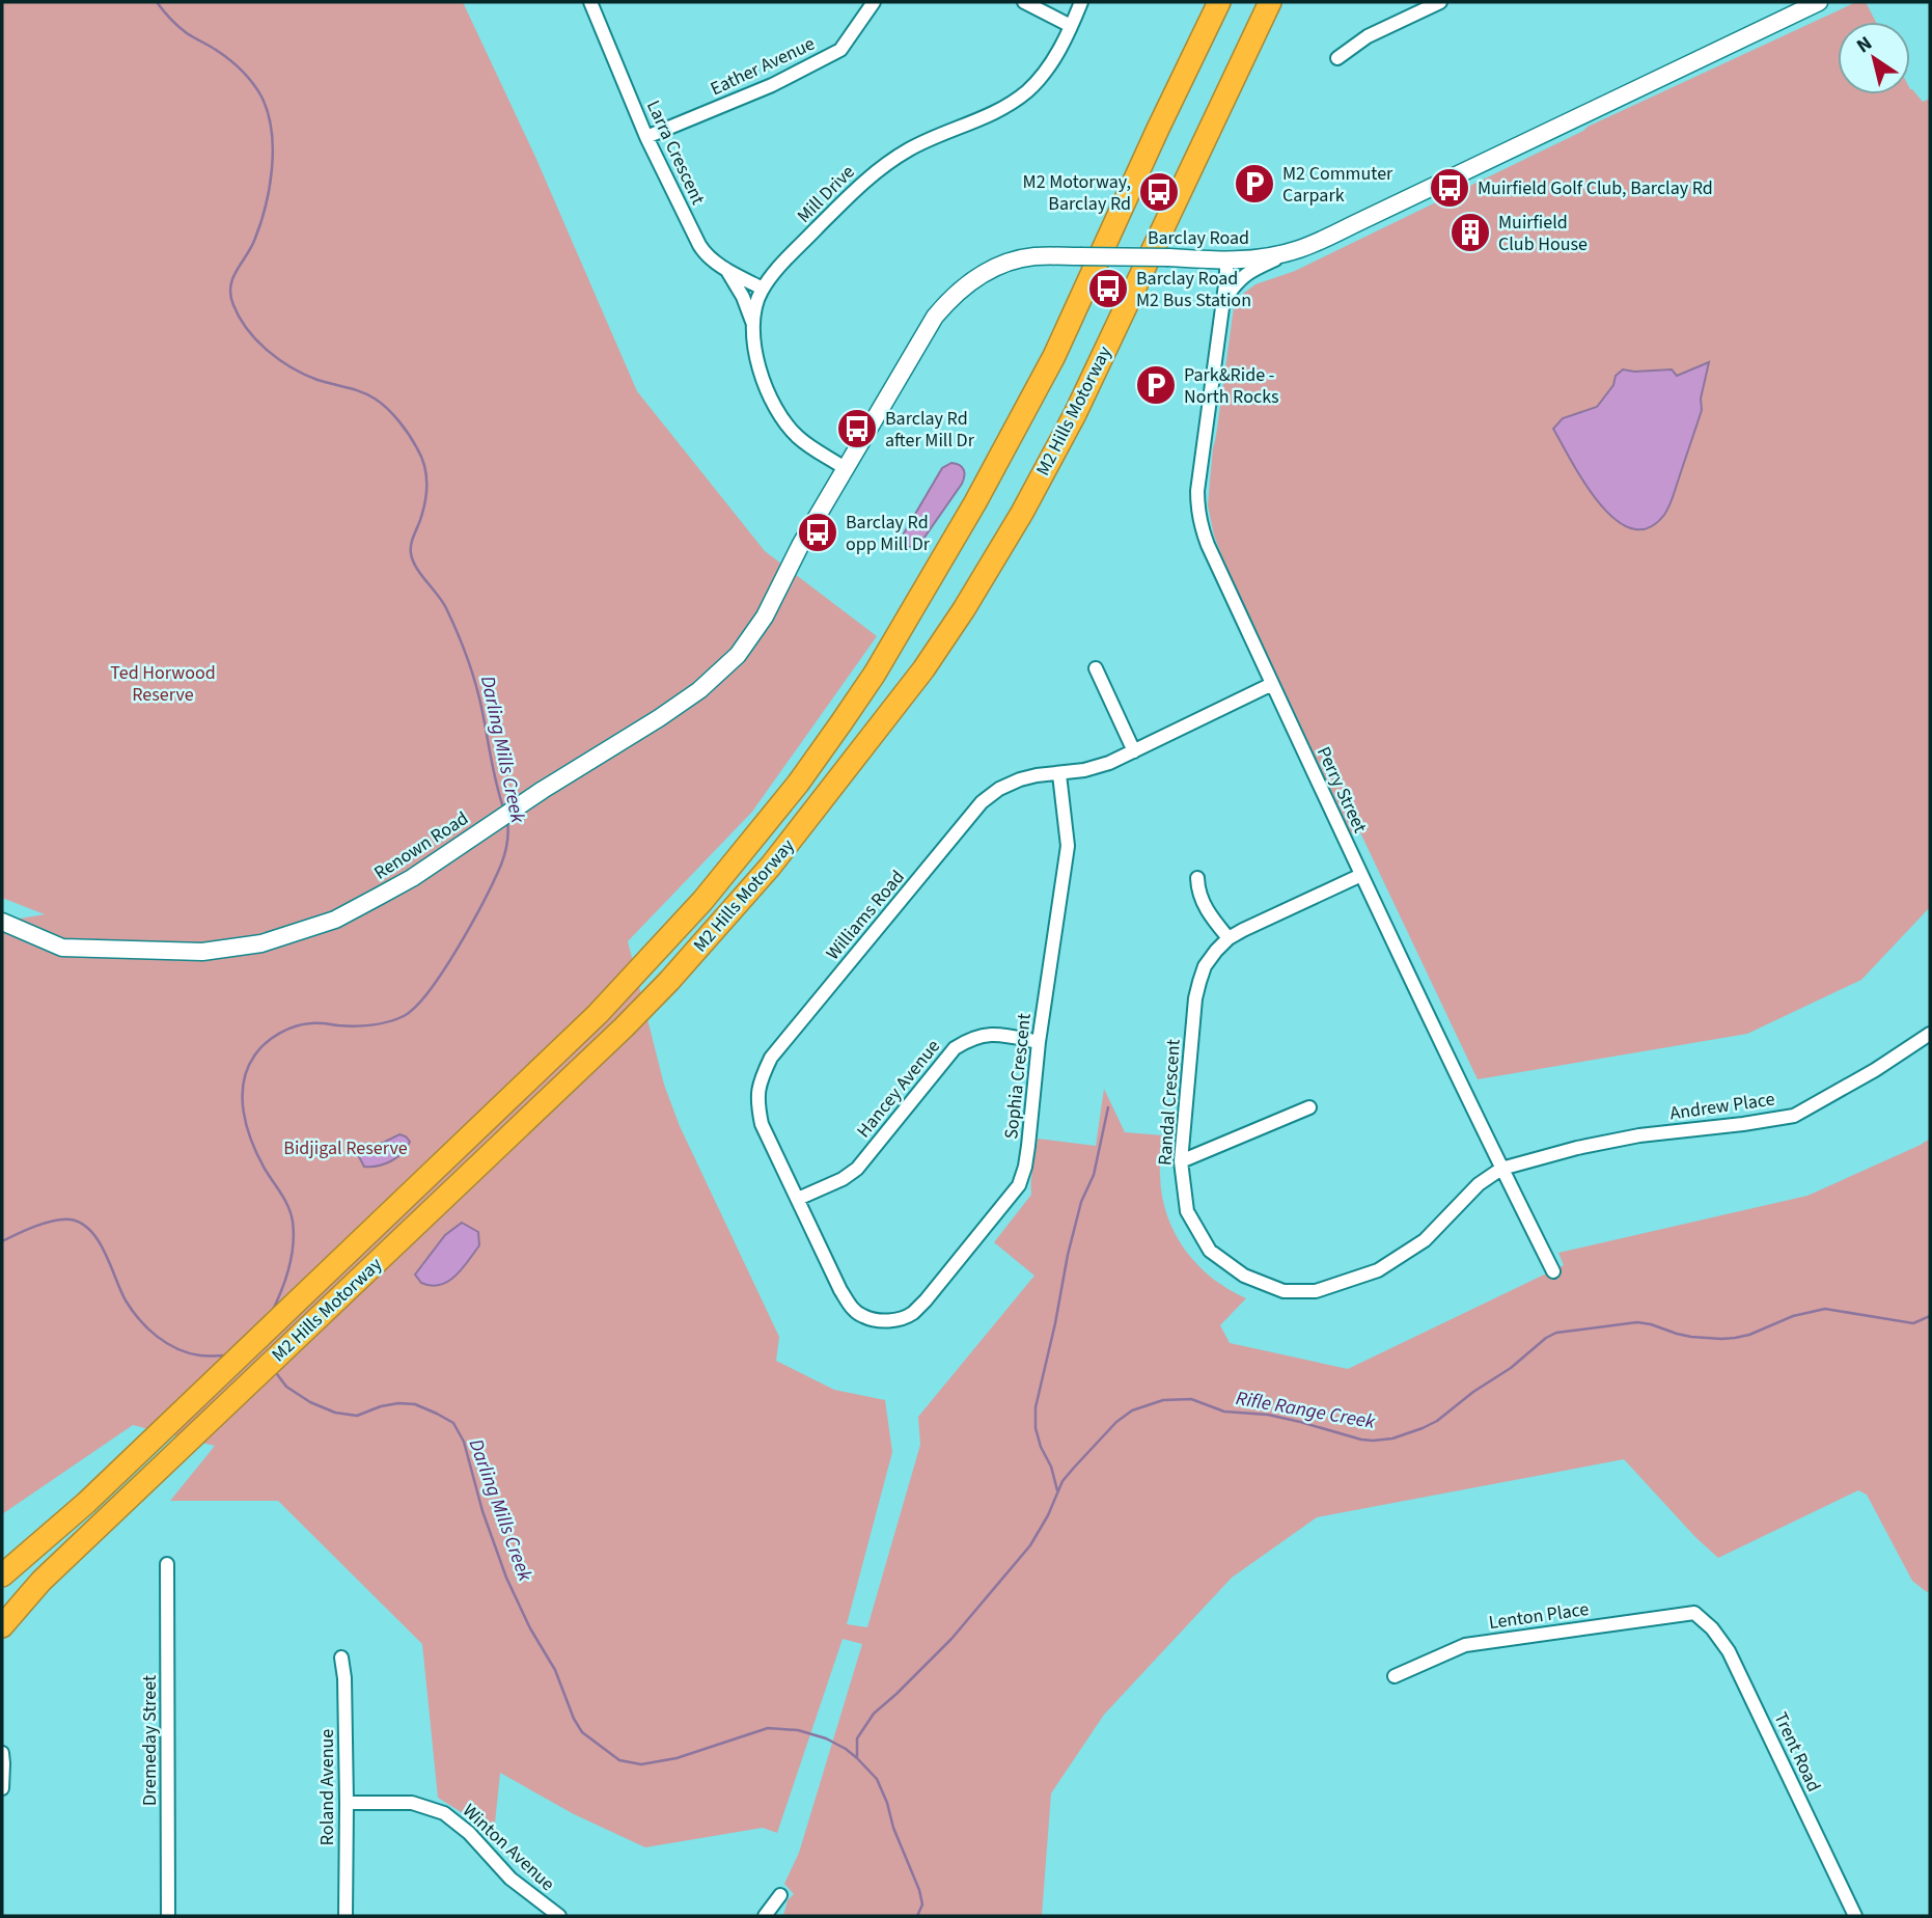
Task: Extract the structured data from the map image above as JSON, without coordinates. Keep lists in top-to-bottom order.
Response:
{
  "streets": {
    "highway": ["M2 Hills Motorway"],
    "main road": ["Barclay Road", "Renown Road"],
    "street": [
      "Eather Avenue",
      "Larra Crescent",
      "Mill Drive",
      "Perry Street",
      "Williams Road",
      "Sophia Crescent",
      "Hancey Avenue",
      "Randal Crescent",
      "Andrew Place",
      "Lenton Place",
      "Dremeday Street",
      "Trent Road",
      "Roland Avenue",
      "Winton Avenue"
    ]
  },
  "crossings": [
    ["Eather Avenue", "Larra Crescent"],
    ["Larra Crescent", "Mill Drive"],
    ["Mill Drive", "Barclay Road"],
    ["Barclay Road", "Perry Street"],
    ["Barclay Road", "Renown Road"],
    ["Perry Street", "Williams Road"],
    ["Perry Street", "Randal Crescent"],
    ["Perry Street", "Andrew Place"],
    ["Williams Road", "Sophia Crescent"],
    ["Williams Road", "Hancey Avenue"],
    ["Sophia Crescent", "Hancey Avenue"],
    ["Randal Crescent", "Andrew Place"],
    ["Lenton Place", "Trent Road"],
    ["Roland Avenue", "Winton Avenue"]
  ],
  "water": ["Darling Mills Creek", "Rifle Range Creek"],
  "parks": ["Ted Horwood Reserve", "Bidjigal Reserve"],
  "places": {
    "parking": ["M2 Commuter Carpark", "Park&Ride - North Rocks"],
    "bus stop": [
      "Muirfield Golf Club, Barclay Rd",
      "M2 Motorway, Barclay Rd",
      "Barclay Road M2 Bus Station",
      "Barclay Rd after Mill Dr",
      "Barclay Rd opp Mill Dr"
    ],
    "building": ["Muirfield Club House"]
  },
  "north": "top left"
}
